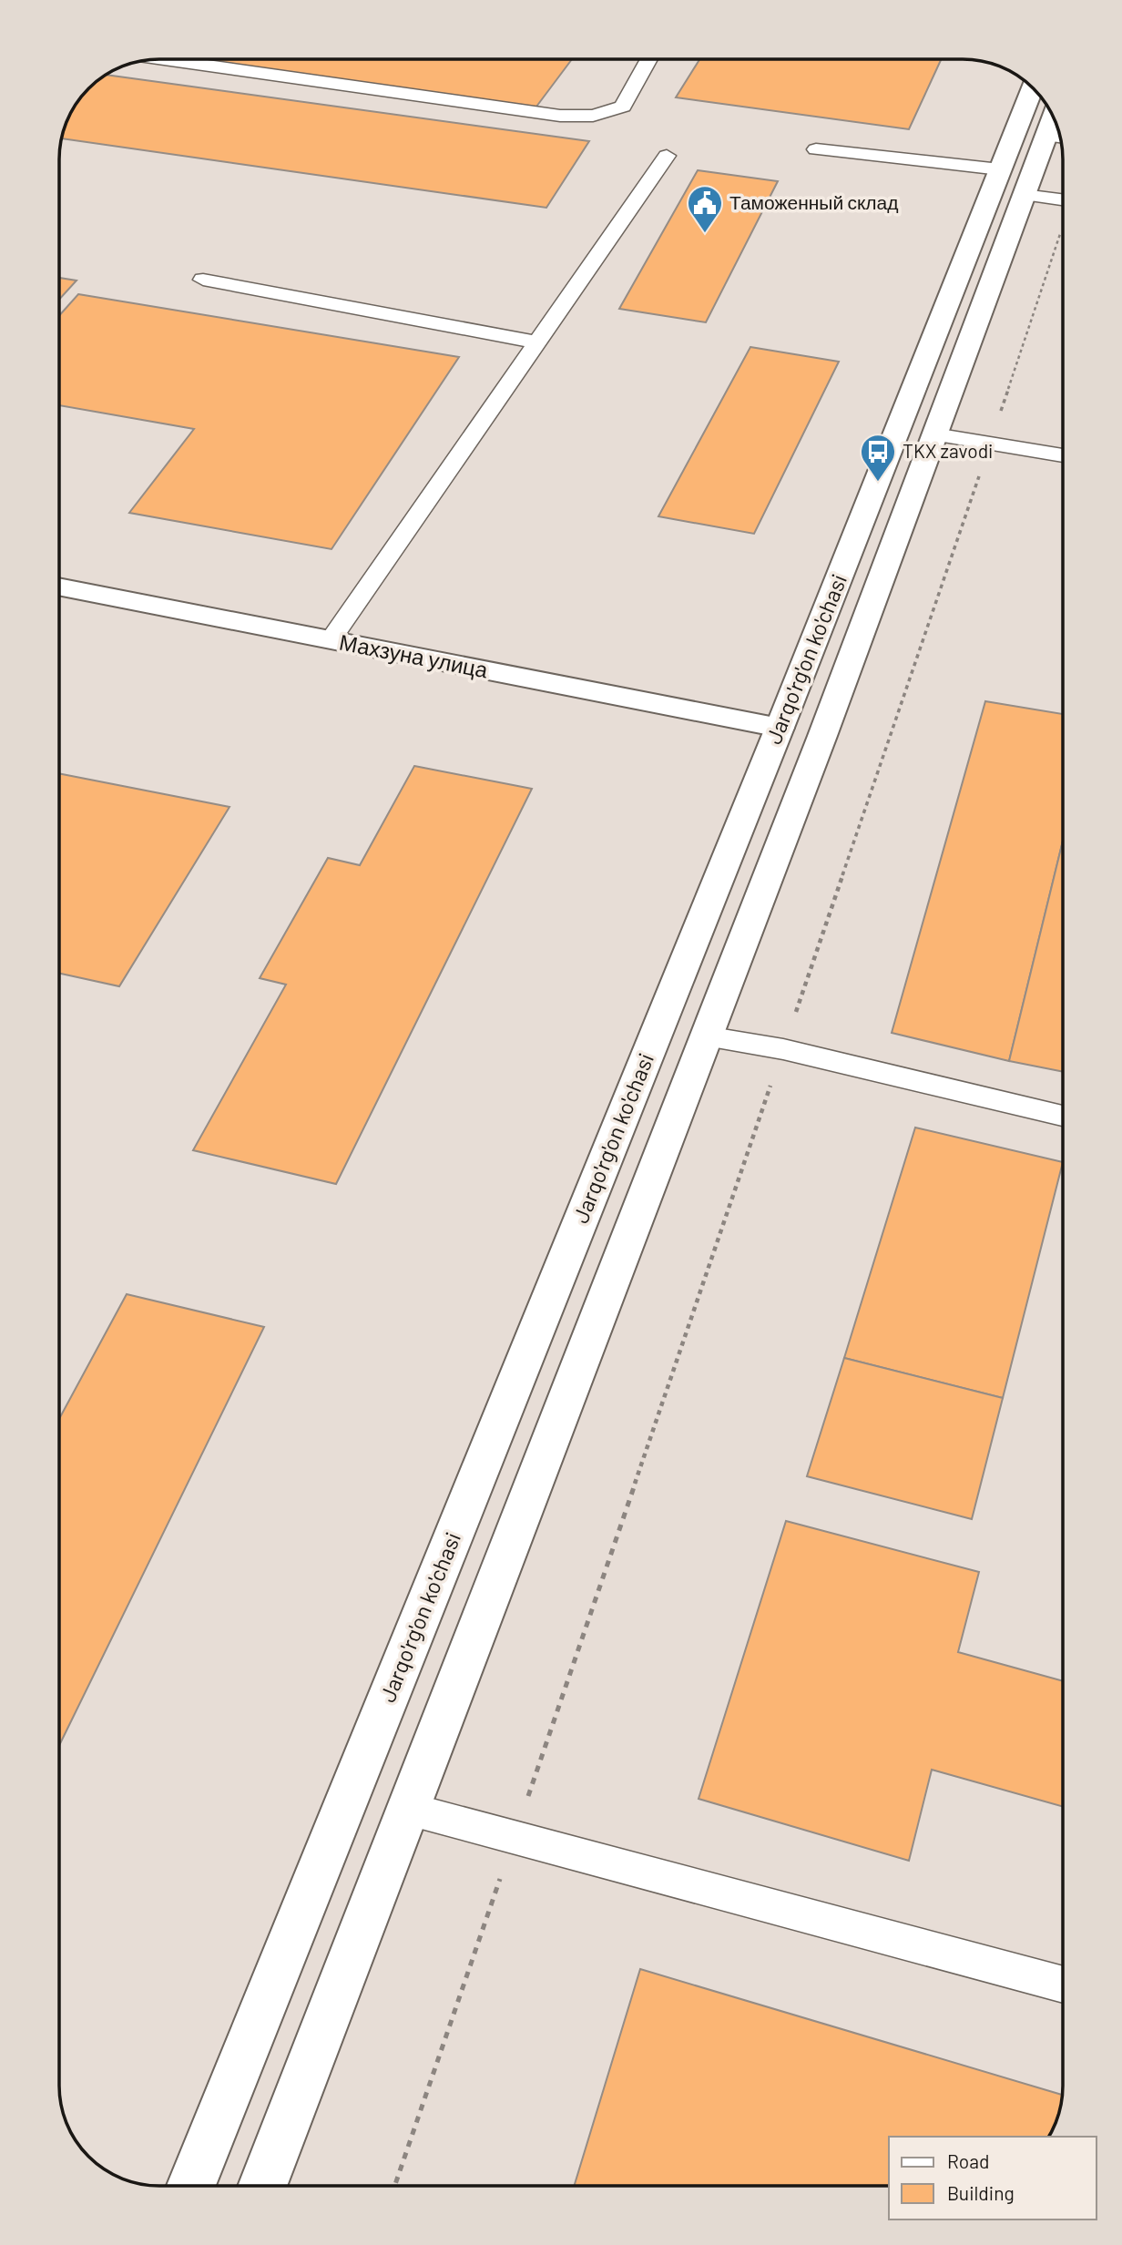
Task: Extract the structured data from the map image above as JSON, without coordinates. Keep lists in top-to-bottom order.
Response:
{
  "streets": {
    "main road": ["Махзуна улица", "Jarqo'rg'on ko'chasi"]
  },
  "crossings": [
    ["Махзуна улица", "Jarqo'rg'on ko'chasi"]
  ],
  "places": {
    "public building": ["Таможенный склад"],
    "bus stop": ["TKX zavodi"]
  },
  "legend": ["Road", "Building"]
}
